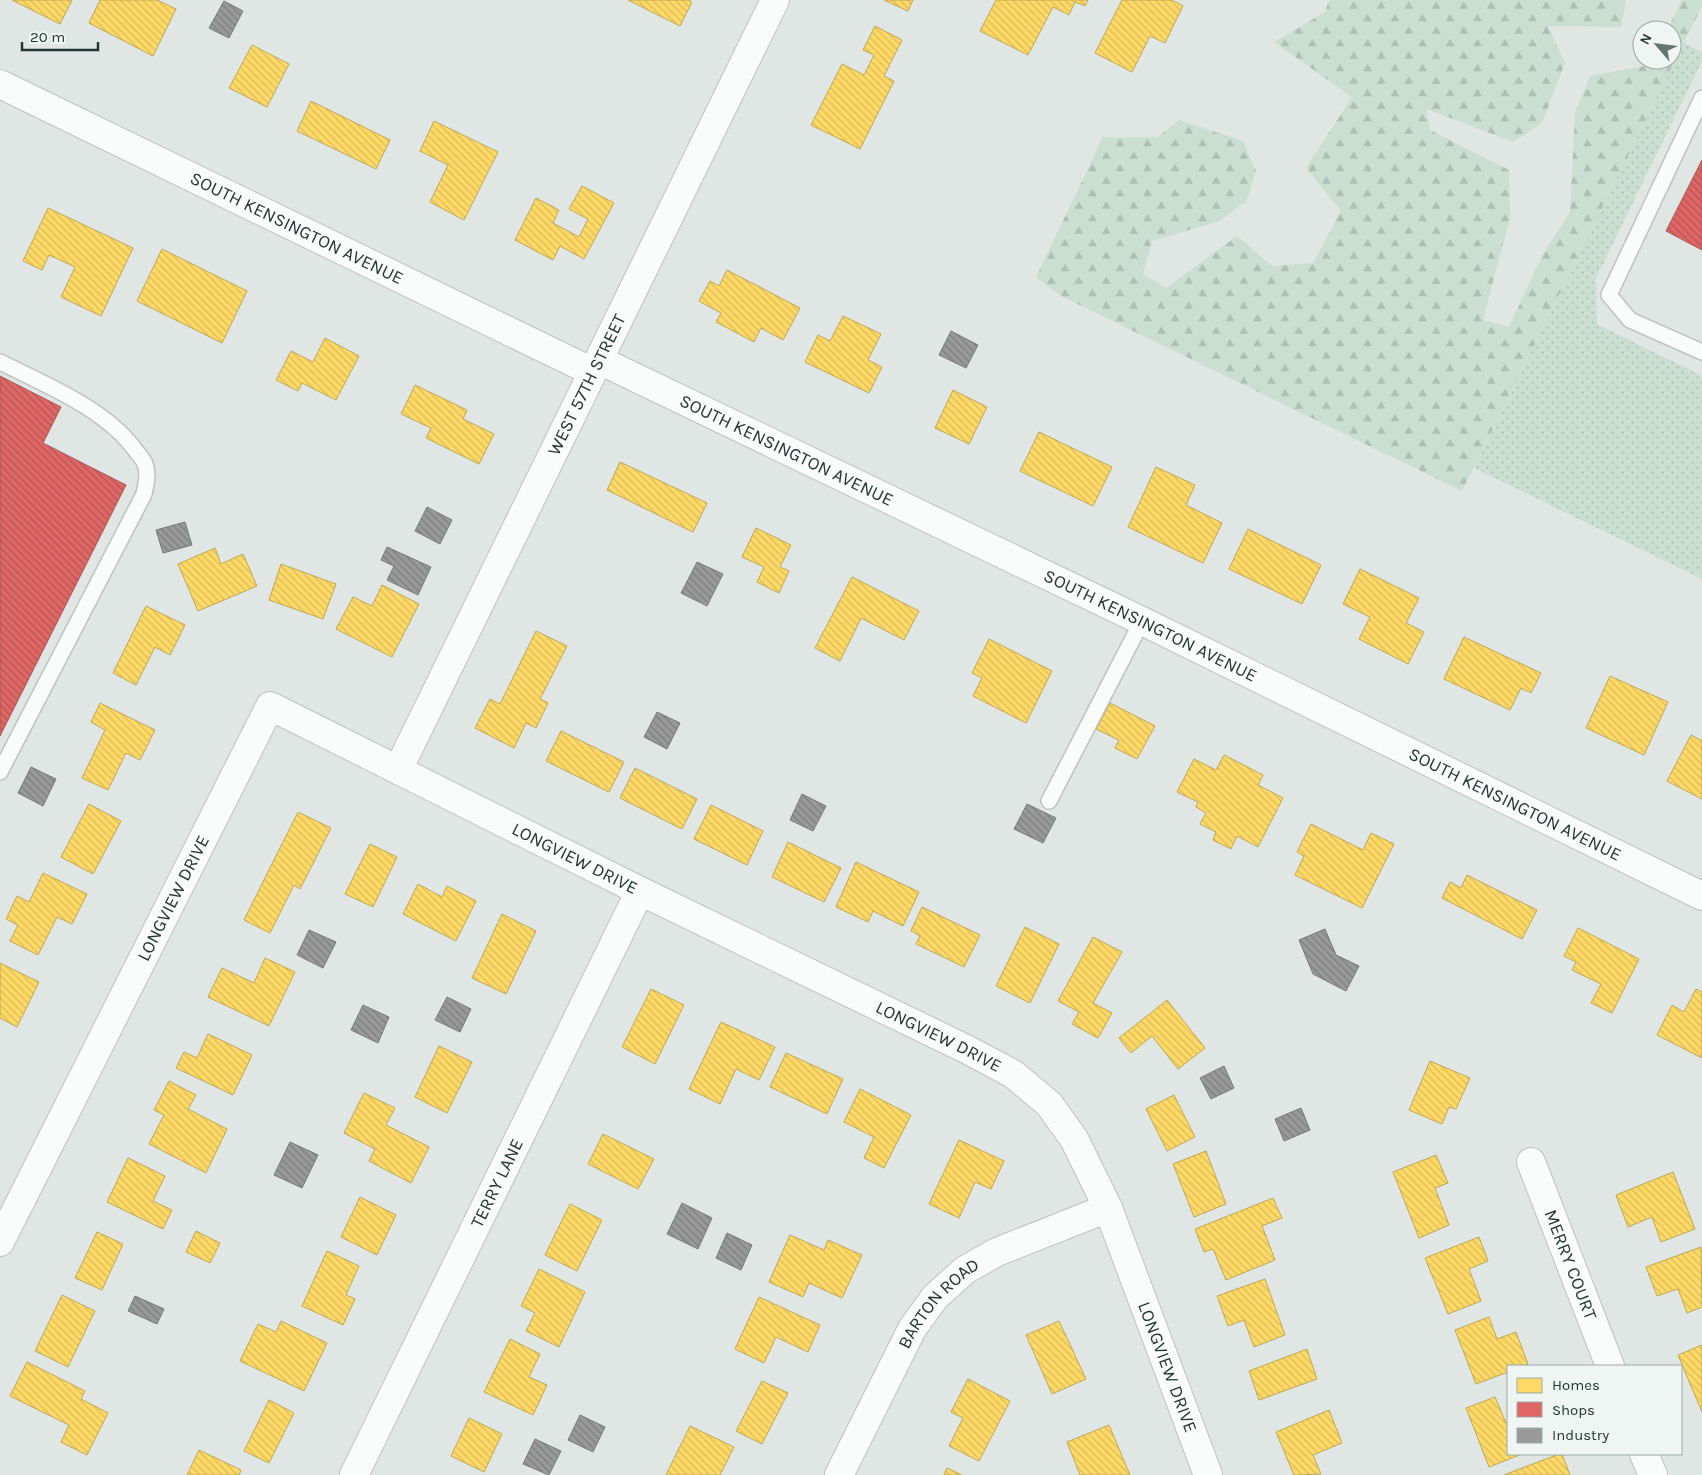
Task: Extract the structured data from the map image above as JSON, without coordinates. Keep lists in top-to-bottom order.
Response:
{
  "streets": {
    "street": [
      "SOUTH KENSINGTON AVENUE",
      "WEST 57TH STREET",
      "LONGVIEW DRIVE",
      "TERRY LANE",
      "MERRY COURT",
      "BARTON ROAD"
    ]
  },
  "crossings": [
    ["SOUTH KENSINGTON AVENUE", "WEST 57TH STREET"],
    ["WEST 57TH STREET", "LONGVIEW DRIVE"],
    ["LONGVIEW DRIVE", "TERRY LANE"],
    ["LONGVIEW DRIVE", "BARTON ROAD"]
  ],
  "legend": ["Homes", "Shops", "Industry"],
  "scale_bar": "20 m",
  "north": "top left"
}
